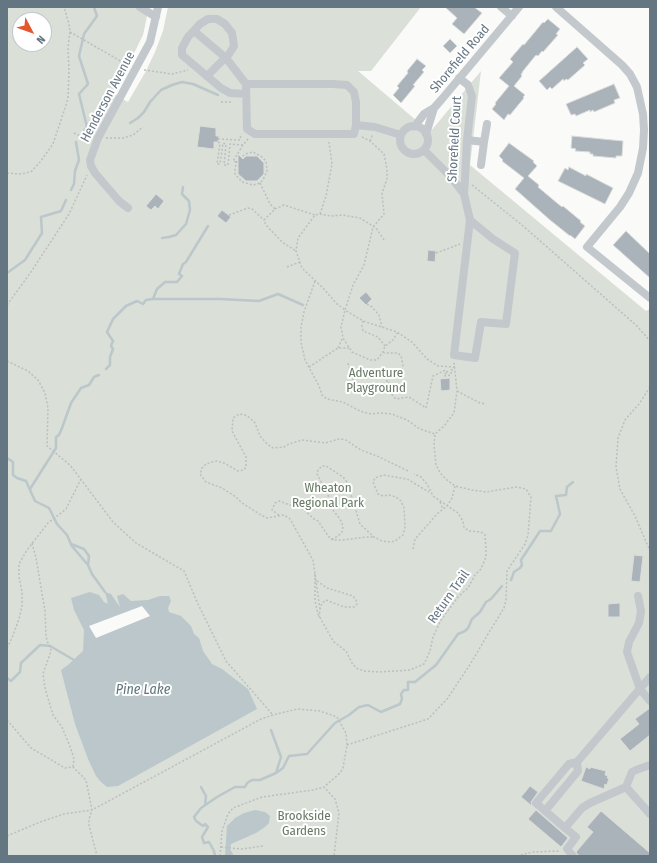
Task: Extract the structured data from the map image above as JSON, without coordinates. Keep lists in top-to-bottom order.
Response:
{
  "streets": {
    "street": ["Shorefield Road", "Henderson Avenue", "Shorefield Court"],
    "path": ["Return Trail"]
  },
  "crossings": [
    ["Shorefield Road", "Shorefield Court"]
  ],
  "water": ["Pine Lake"],
  "parks": ["Adventure Playground", "Wheaton Regional Park", "Brookside Gardens"],
  "north": "bottom right"
}
